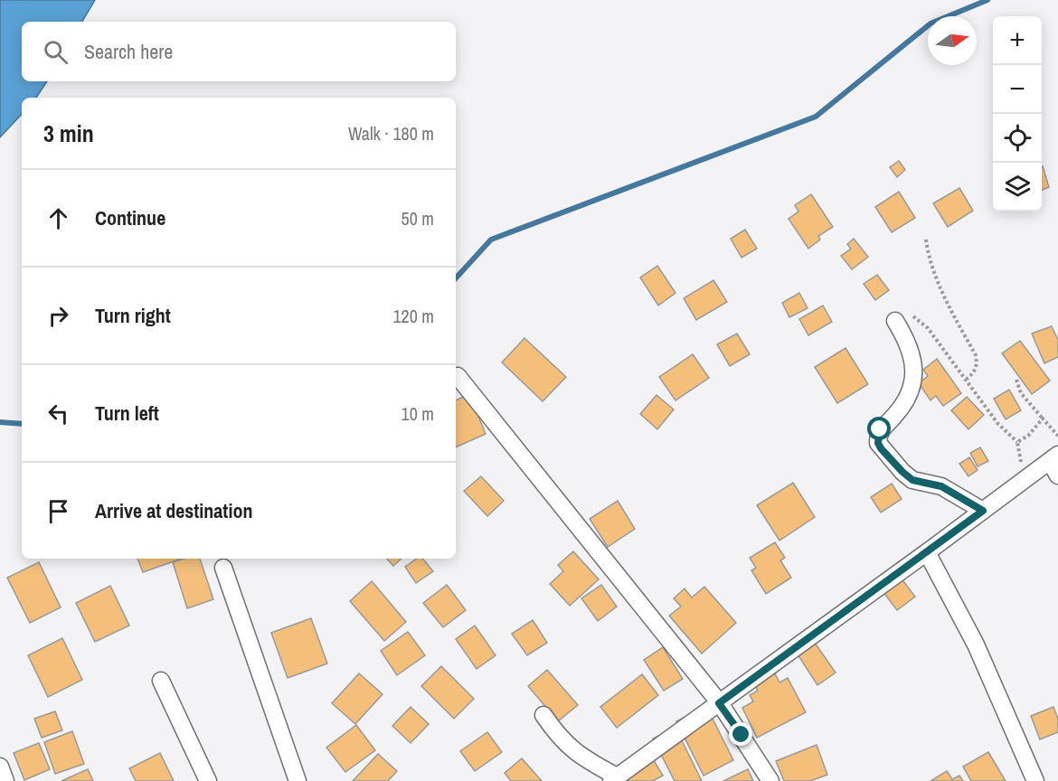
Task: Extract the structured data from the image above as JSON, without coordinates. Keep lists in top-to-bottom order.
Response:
{
  "north": "right",
  "page": {
    "map_buttons": ["+", "−"],
    "search": "Search here",
    "heading": ["3 min", "Walk · 180 m"],
    "list": [
      ["Continue", "50 m"],
      ["Turn right", "120 m"],
      ["Turn left", "10 m"],
      "Arrive at destination"
    ]
  }
}
